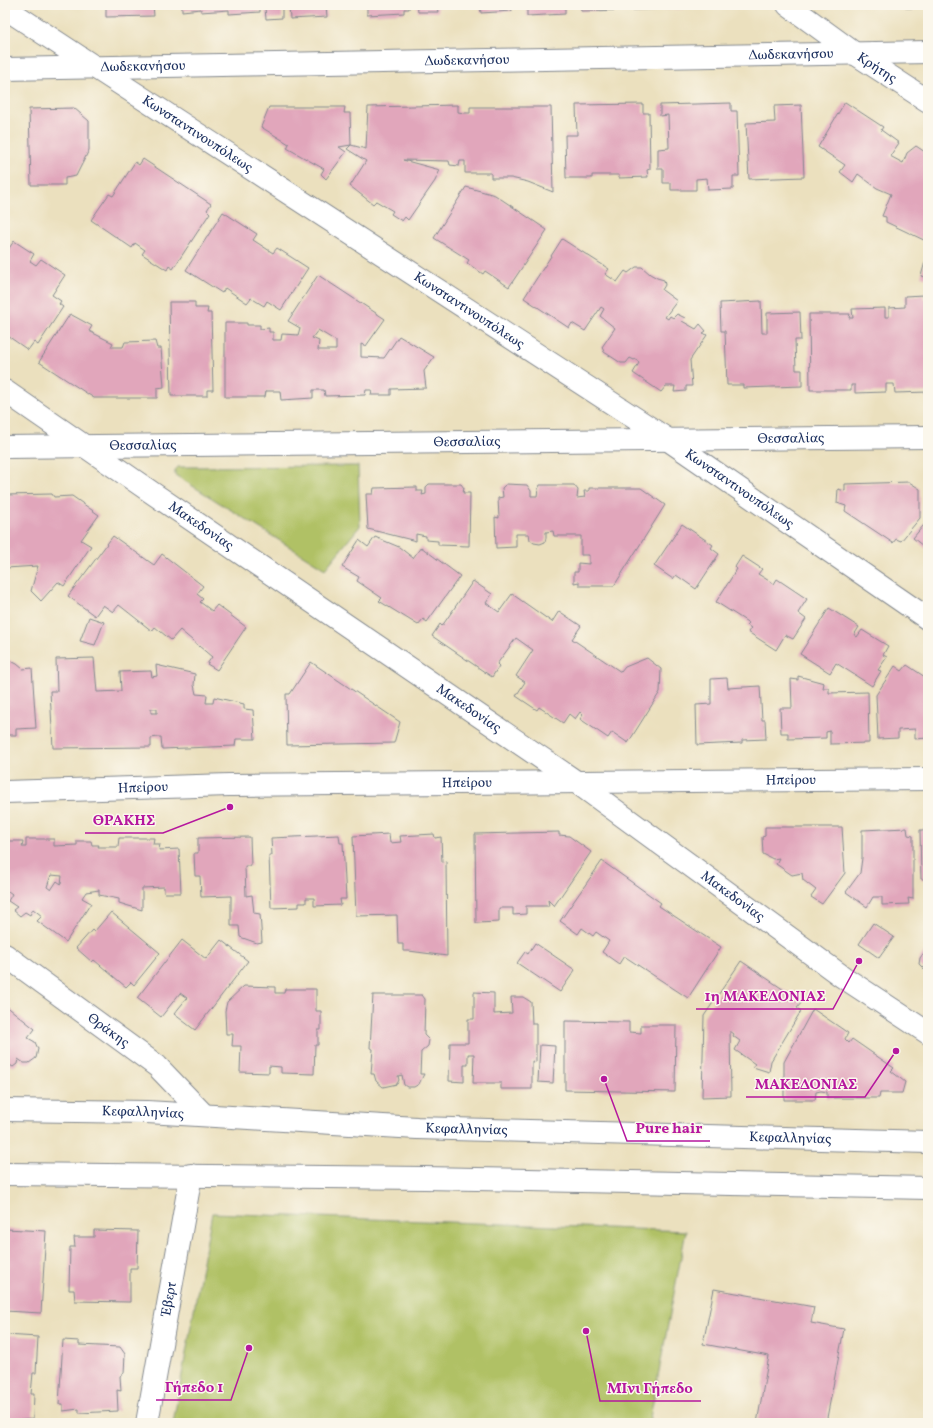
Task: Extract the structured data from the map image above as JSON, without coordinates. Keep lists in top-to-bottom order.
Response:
{
  "streets": {
    "street": [
      "Δωδεκανήσου",
      "Κρήτης",
      "Κωνσταντινουπόλεως",
      "Θεσσαλίας",
      "Μακεδονίας",
      "Ηπείρου",
      "Θράκης",
      "Κεφαλληνίας",
      "Έβερτ"
    ]
  },
  "crossings": [
    ["Δωδεκανήσου", "Κρήτης"],
    ["Δωδεκανήσου", "Κωνσταντινουπόλεως"],
    ["Κωνσταντινουπόλεως", "Θεσσαλίας"],
    ["Θεσσαλίας", "Μακεδονίας"],
    ["Μακεδονίας", "Ηπείρου"],
    ["Θράκης", "Κεφαλληνίας"]
  ],
  "places": [
    "ΘΡΑΚΗΣ",
    "1η ΜΑΚΕΔΟΝΙΑΣ",
    "ΜΑΚΕΔΟΝΙΑΣ",
    "Pure hair",
    "ΜΊνι Γήπεδο",
    "Γήπεδο 1"
  ]
}
